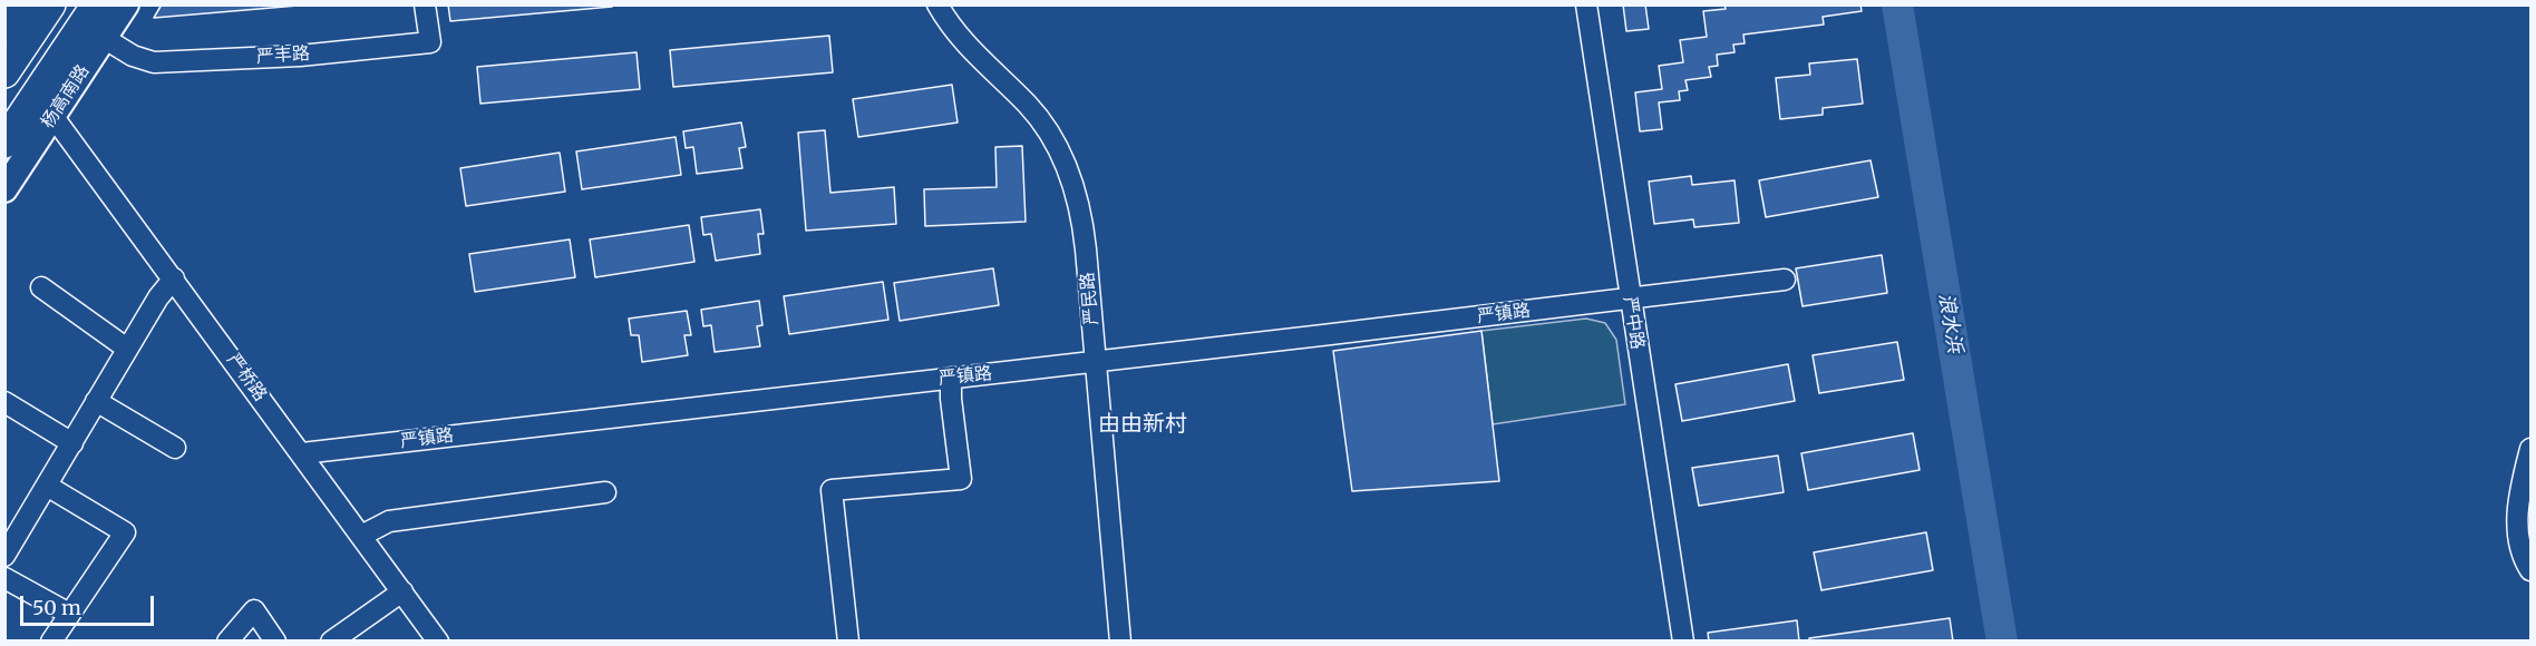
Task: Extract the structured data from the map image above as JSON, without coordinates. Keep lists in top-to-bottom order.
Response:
{
  "streets": {
    "highway": ["杨高南路"],
    "street": [
      "严丰路",
      "严民路",
      "严镇路",
      "严中路",
      "严桥路"
    ]
  },
  "crossings": [
    ["严丰路", "杨高南路"],
    ["杨高南路", "严桥路"],
    ["严民路", "严镇路"],
    ["严镇路", "严中路"],
    ["严镇路", "严桥路"]
  ],
  "districts": ["由由新村"],
  "water": ["浪水浜"],
  "scale_bar": "50 m"
}
